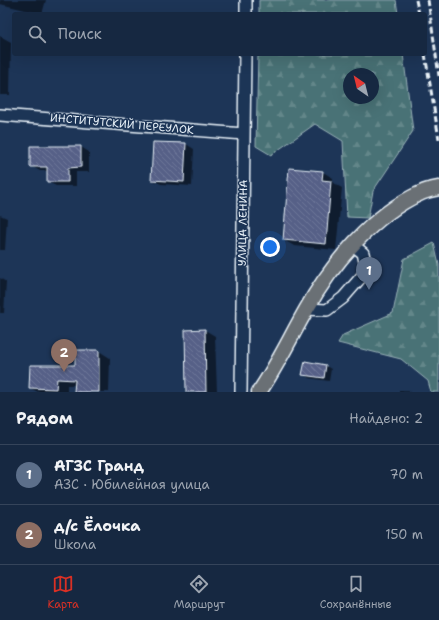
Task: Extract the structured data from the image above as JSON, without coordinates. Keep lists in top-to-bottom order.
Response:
{
  "streets": {
    "street": ["ИНСТИТУТСКИЙ ПЕРЕУЛОК", "УЛИЦА ЛЕНИНА"]
  },
  "crossings": [
    ["ИНСТИТУТСКИЙ ПЕРЕУЛОК", "УЛИЦА ЛЕНИНА"]
  ],
  "north": "top left",
  "page": {
    "search": "Поиск",
    "pins": ["1", "2"],
    "heading": ["Рядом", "Найдено: 2"],
    "list": [
      {
        "mark": "1",
        "name": "АГЗС Гранд",
        "note": "АЗС · Юбилейная улица",
        "value": "70 m"
      },
      {
        "mark": "2",
        "name": "д/с Ёлочка",
        "note": "Школа",
        "value": "150 m"
      }
    ],
    "nav": ["Карта", "Маршрут", "Сохранённые"]
  }
}
